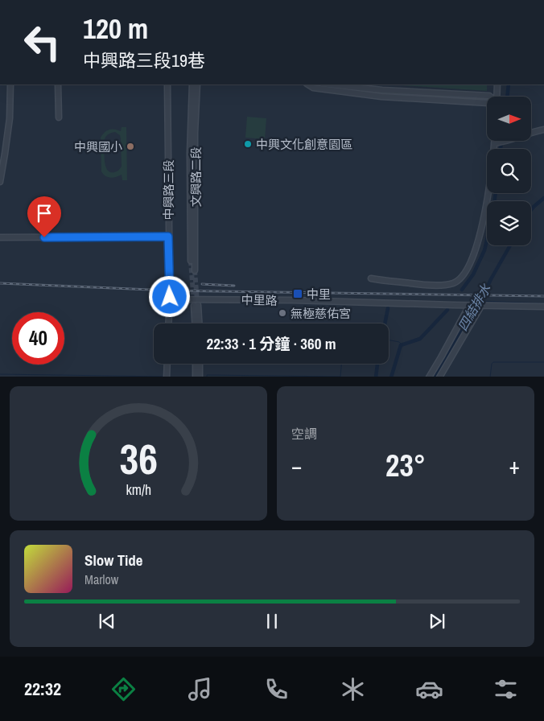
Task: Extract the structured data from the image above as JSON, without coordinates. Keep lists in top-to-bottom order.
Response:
{
  "streets": {
    "street": ["文興路二段", "中興路三段", "中里路"]
  },
  "crossings": [
    ["中興路三段", "中里路"]
  ],
  "water": ["四結排水"],
  "places": {
    "other": ["中興文化創意園區", "中興國小", "無極慈佑宮"],
    "transit": ["中里"]
  },
  "north": "right",
  "page": {
    "turn": ["120 m", "中興路三段19巷"],
    "limit": "40",
    "trip": "22:33 · 1 分鐘 · 360 m",
    "tile": "空調",
    "heat": ["−", "23°", "+"],
    "song": ["Slow Tide", "Marlow"],
    "tabs": "22:32",
    "gauge": ["36", "km/h"]
  }
}
